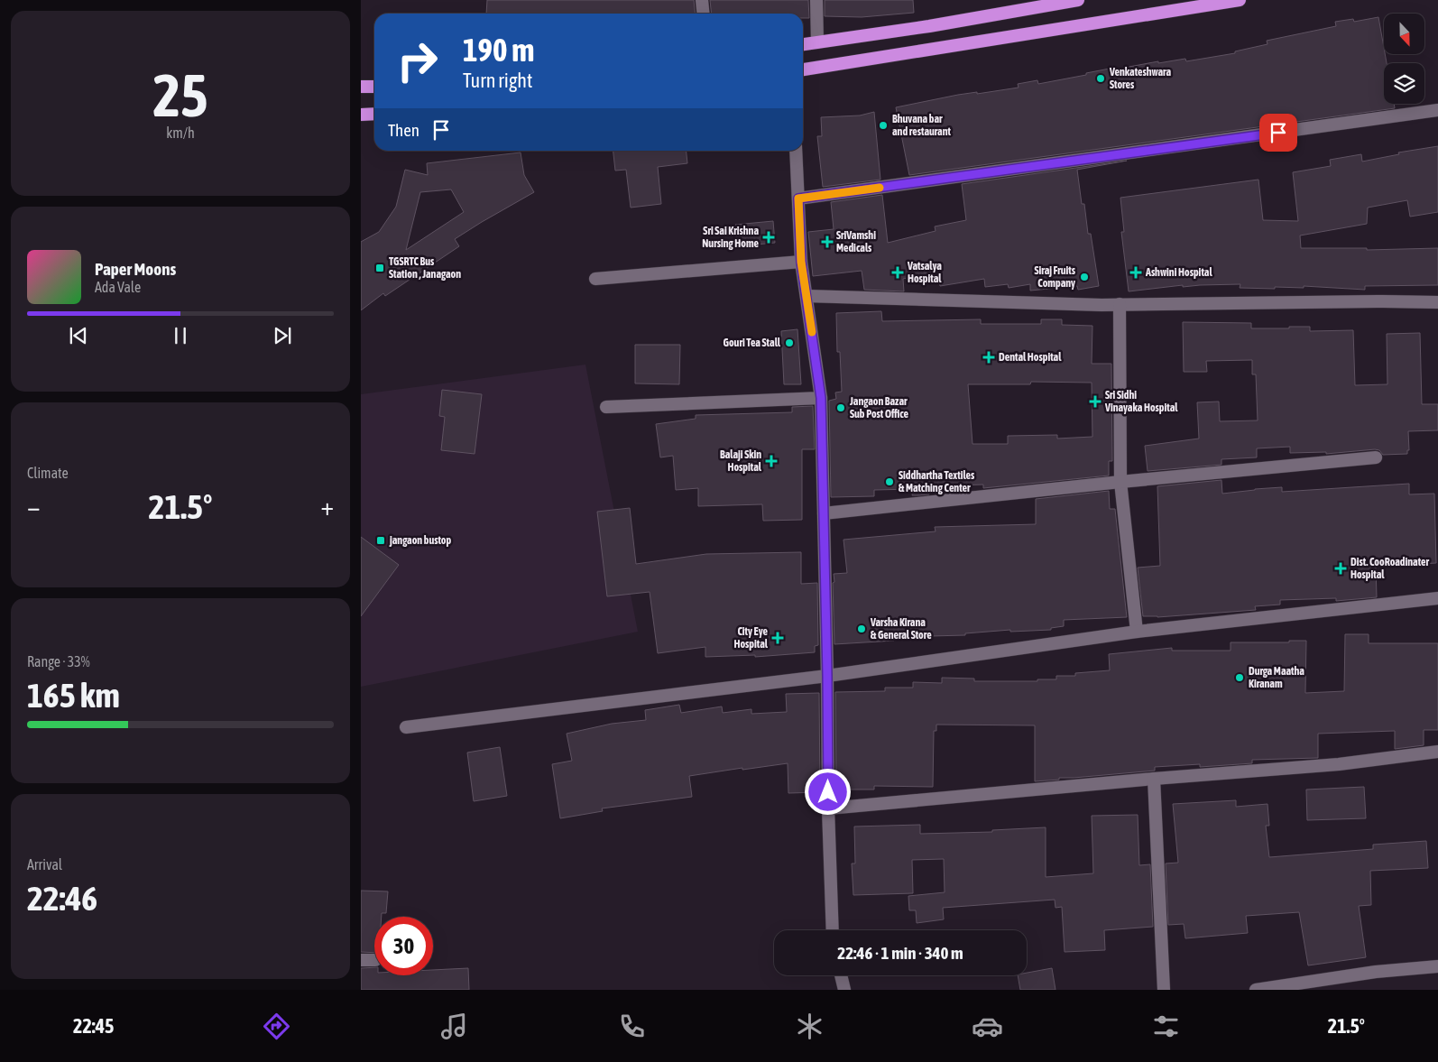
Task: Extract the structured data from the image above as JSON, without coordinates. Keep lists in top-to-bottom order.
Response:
{
  "places": {
    "other": [
      "Venkateshwara Stores",
      "Bhuvana bar and restaurant",
      "Siraj Fruits Company",
      "Gouri Tea Stall",
      "Jangaon Bazar Sub Post Office",
      "Siddhartha Textiles & Matching Center",
      "Varsha Kirana & General Store",
      "Durga Maatha Kiranam"
    ],
    "health": [
      "Sri Sai Krishna Nursing Home",
      "SriVamshi Medicals",
      "Vatsalya Hospital",
      "Ashwini Hospital",
      "Dental Hospital",
      "Sri Sidhi Vinayaka Hospital",
      "Balaji Skin Hospital",
      "Dist. CooRoadinater Hospital",
      "City Eye Hospital"
    ],
    "transit": ["TGSRTC Bus Station , Janagaon", "jangaon bustop"]
  },
  "north": "bottom",
  "page": {
    "tile": [
      ["25", "km/h"],
      "Climate",
      ["Range · 33%", "165 km"],
      ["Arrival", "22:46"]
    ],
    "turn": ["190 m", "Turn right"],
    "then": "Then",
    "song": ["Paper Moons", "Ada Vale"],
    "heat": ["−", "21.5°", "+"],
    "limit": "30",
    "trip": "22:46 · 1 min · 340 m",
    "tabs": ["22:45", "21.5°"]
  }
}
